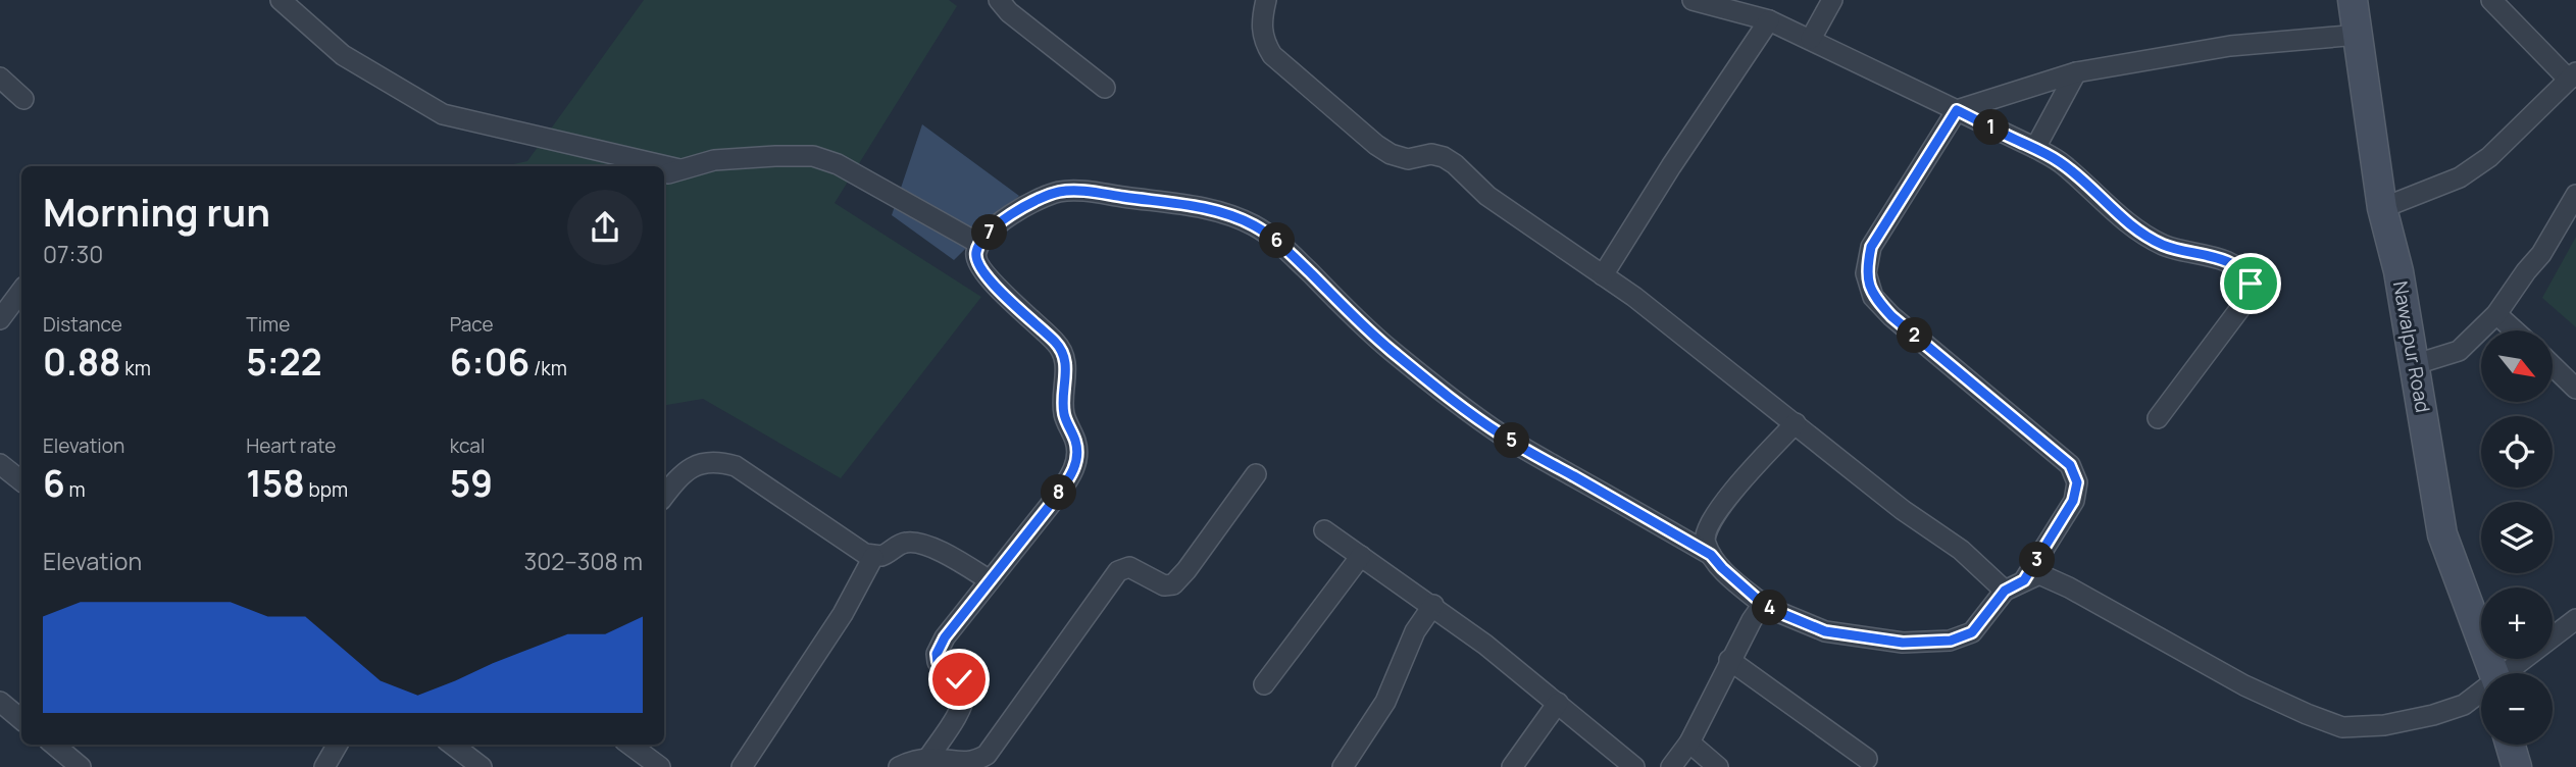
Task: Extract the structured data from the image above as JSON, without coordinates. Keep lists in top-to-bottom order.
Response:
{
  "streets": {
    "street": ["Nawalpur Road"]
  },
  "north": "bottom right",
  "page": {
    "pins": [
      "1",
      "7",
      "6",
      "2",
      "5",
      "8",
      "3",
      "4"
    ],
    "heading": ["Morning run", "07:30"],
    "stats": [
      ["Distance", "0.88 km"],
      ["Time", "5:22"],
      ["Pace", "6:06 /km"],
      ["Elevation", "6 m"],
      ["Heart rate", "158 bpm"],
      ["kcal", "59"]
    ],
    "map_buttons": ["+", "−"],
    "chart": ["Elevation", "302–308 m"]
  }
}
